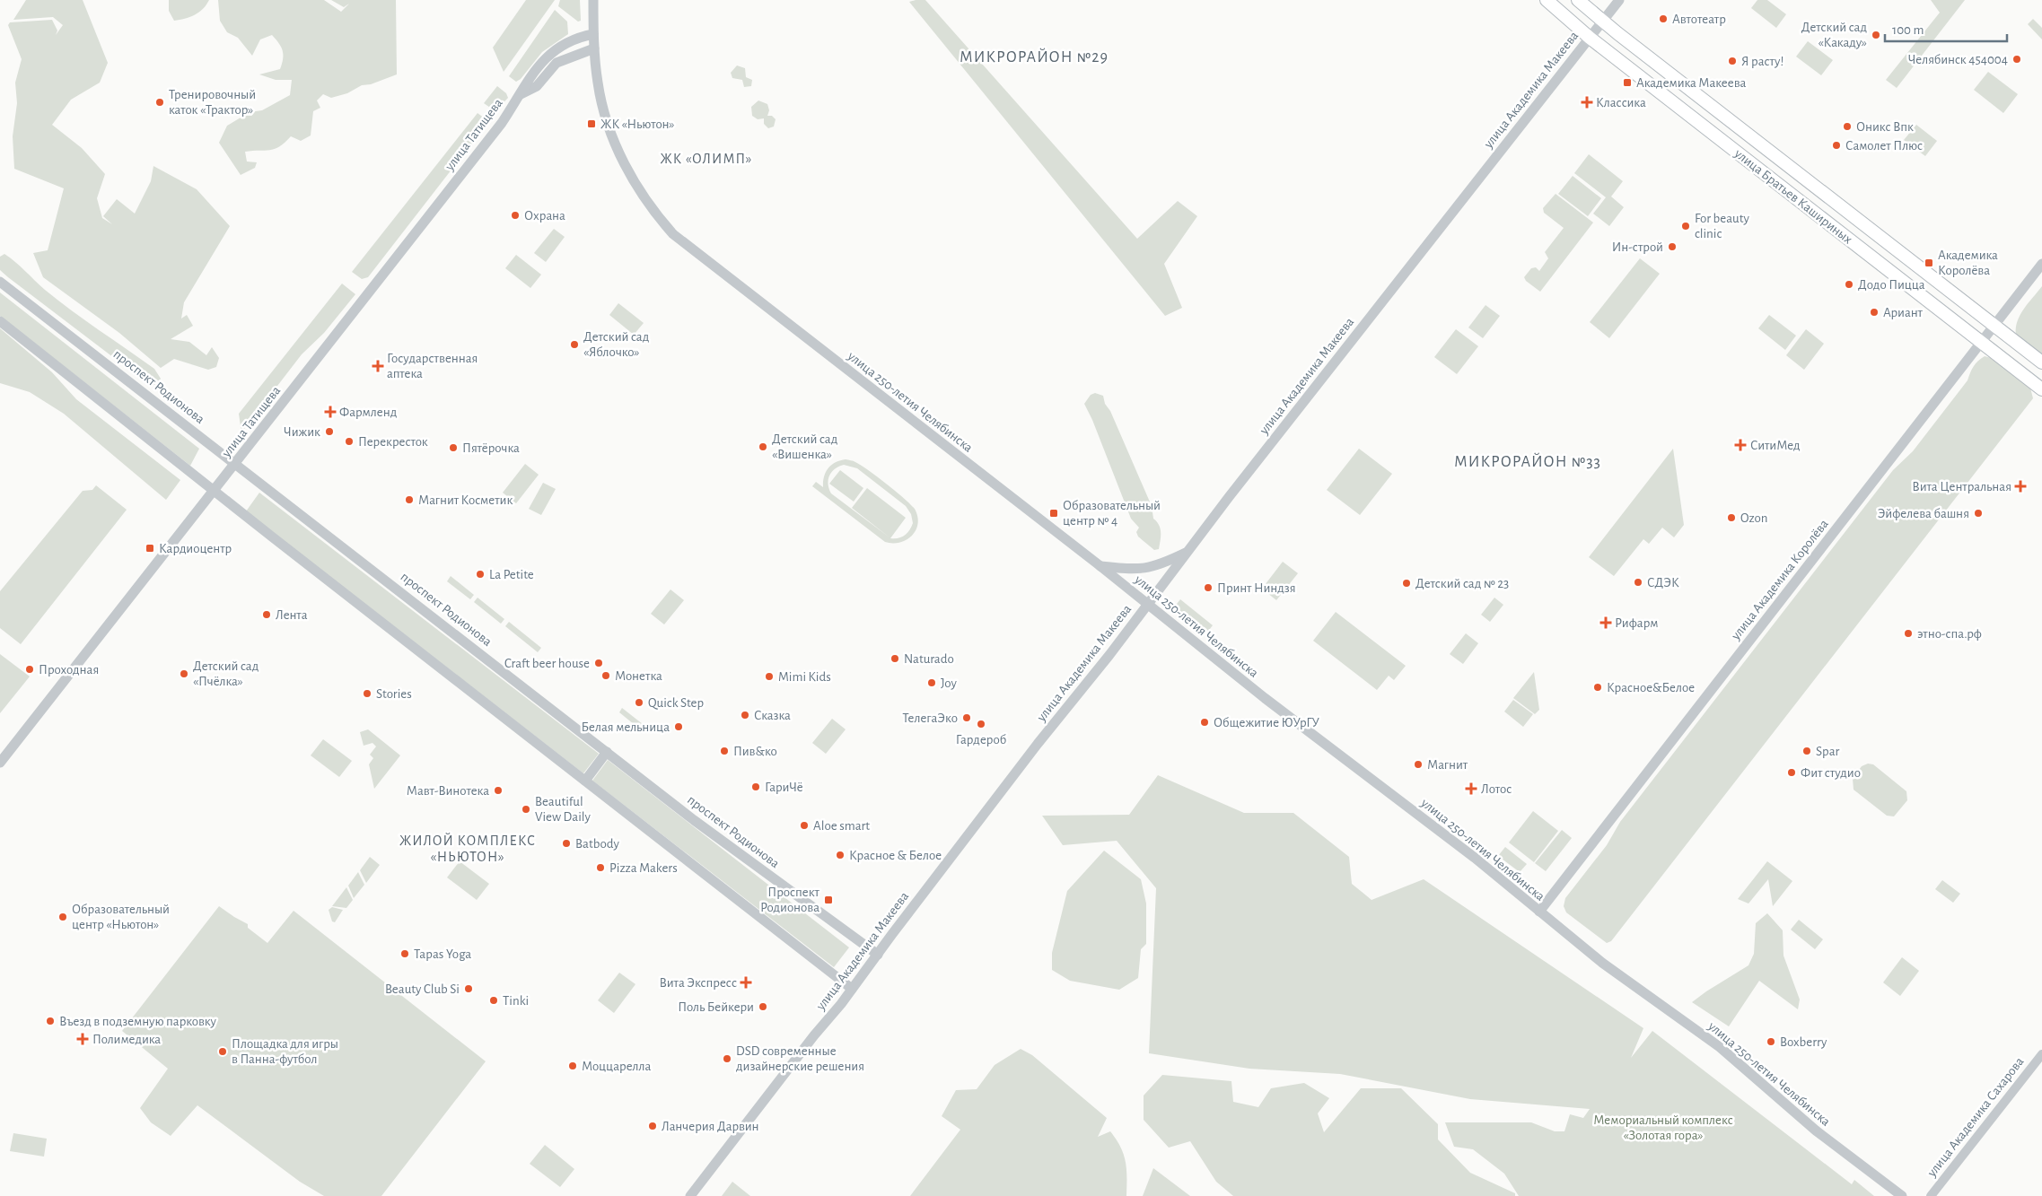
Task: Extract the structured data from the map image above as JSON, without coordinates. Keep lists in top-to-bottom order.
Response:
{
  "streets": {
    "main road": ["улица Братьев Кашириных"],
    "street": [
      "улица Академика Макеева",
      "улица Татищева",
      "проспект Родионова",
      "улица 250-летия Челябинска",
      "улица Академика Королёва",
      "улица Академика Сахарова"
    ]
  },
  "crossings": [
    ["улица Академика Макеева", "улица Братьев Кашириных"],
    ["улица Академика Макеева", "проспект Родионова"],
    ["улица Академика Макеева", "улица 250-летия Челябинска"],
    ["улица Татищева", "проспект Родионова"],
    ["улица Татищева", "улица 250-летия Челябинска"],
    ["улица Братьев Кашириных", "улица Академика Королёва"],
    ["улица 250-летия Челябинска", "улица Академика Королёва"]
  ],
  "districts": [
    "МИКРОРАЙОН №29",
    "ЖК «ОЛИМП»",
    "МИКРОРАЙОН №33",
    "ЖИЛОЙ КОМПЛЕКС «НЬЮТОН»"
  ],
  "parks": ["Мемориальный комплекс «Золотая гора»"],
  "places": {
    "other": [
      "Автотеатр",
      "Детский сад «Какаду»",
      "Челябинск 454004",
      "Я расту!",
      "Тренировочный каток «Трактор»",
      "Оникс Впк",
      "Самолет Плюс",
      "Охрана",
      "For beauty clinic",
      "Ин-строй",
      "Додо Пицца",
      "Ариант",
      "Детский сад «Яблочко»",
      "Чижик",
      "Перекресток",
      "Детский сад «Вишенка»",
      "Пятёрочка",
      "Магнит Косметик",
      "Эйфелева башня",
      "Ozon",
      "La Petite",
      "СДЭК",
      "Детский сад № 23",
      "Принт Ниндзя",
      "Лента",
      "этно-спа.рф",
      "Naturado",
      "Craft beer house",
      "Проходная",
      "Детский сад «Пчёлка»",
      "Монетка",
      "Mimi Kids",
      "Joy",
      "Красное&Белое",
      "Stories",
      "Quick Step",
      "Сказка",
      "ТелегаЭко",
      "Общежитие ЮУрГУ",
      "Гардероб",
      "Белая мельница",
      "Пив&ко",
      "Spar",
      "Магнит",
      "Фит студио",
      "ГариЧё",
      "Мавт-Винотека",
      "Beautiful View Daily",
      "Aloe smart",
      "Batbody",
      "Красное & Белое",
      "Pizza Makers",
      "Образовательный центр «Ньютон»",
      "Tapas Yoga",
      "Beauty Club Si",
      "Tinki",
      "Поль Бейкери",
      "Въезд в подземную парковку",
      "Boxberry",
      "Площадка для игры в Панна-футбол",
      "DSD современные дизайнерские решения",
      "Моццарелла",
      "Ланчерия Дарвин"
    ],
    "transit": [
      "Академика Макеева",
      "ЖК «Ньютон»",
      "Академика Королёва",
      "Образовательный центр № 4",
      "Кардиоцентр",
      "Проспект Родионова"
    ],
    "health": [
      "Классика",
      "Государственная аптека",
      "Фармленд",
      "СитиМед",
      "Вита Центральная",
      "Рифарм",
      "Лотос",
      "Вита Экспресс",
      "Полимедика"
    ]
  },
  "scale_bar": "100 m"
}
